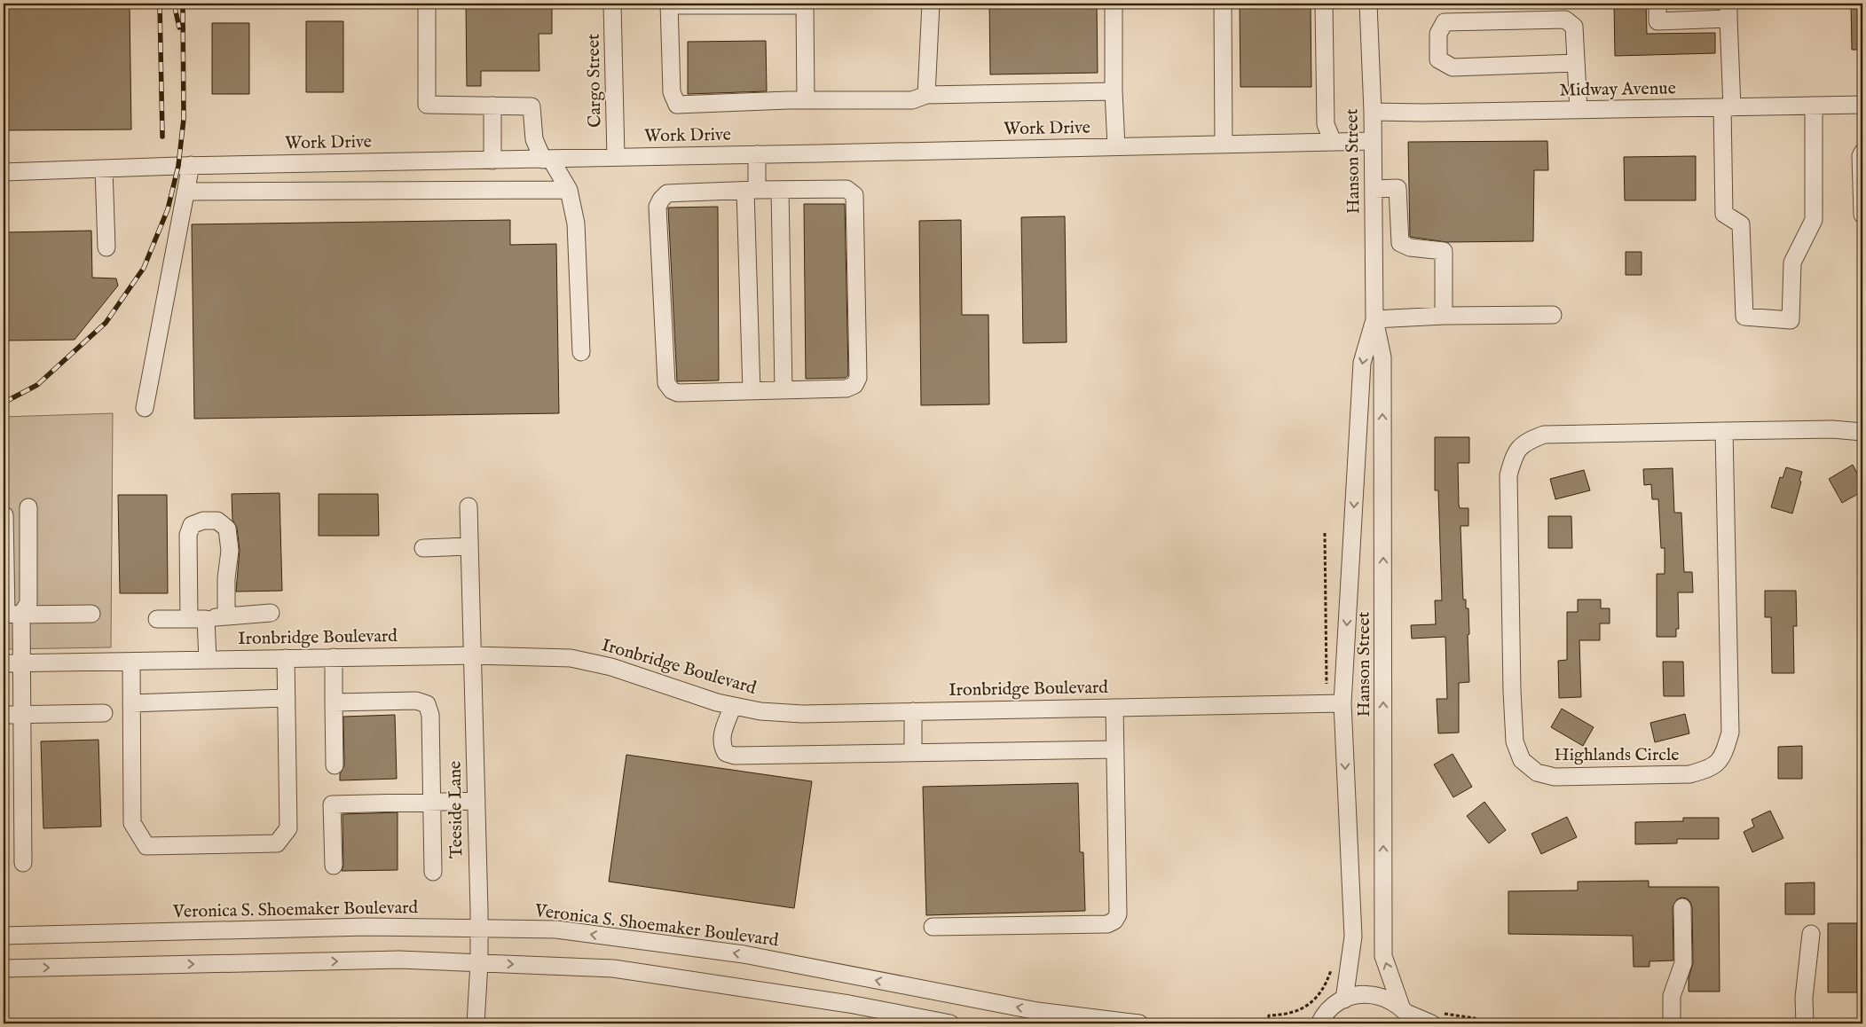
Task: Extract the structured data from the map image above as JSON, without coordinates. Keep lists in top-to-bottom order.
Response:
{
  "streets": {
    "street": [
      "Cargo Street",
      "Midway Avenue",
      "Work Drive",
      "Hanson Street",
      "Ironbridge Boulevard",
      "Highlands Circle",
      "Teeside Lane",
      "Veronica S. Shoemaker Boulevard"
    ]
  },
  "crossings": [
    ["Cargo Street", "Work Drive"],
    ["Midway Avenue", "Hanson Street"],
    ["Work Drive", "Hanson Street"],
    ["Hanson Street", "Ironbridge Boulevard"],
    ["Ironbridge Boulevard", "Teeside Lane"],
    ["Teeside Lane", "Veronica S. Shoemaker Boulevard"]
  ]
}
